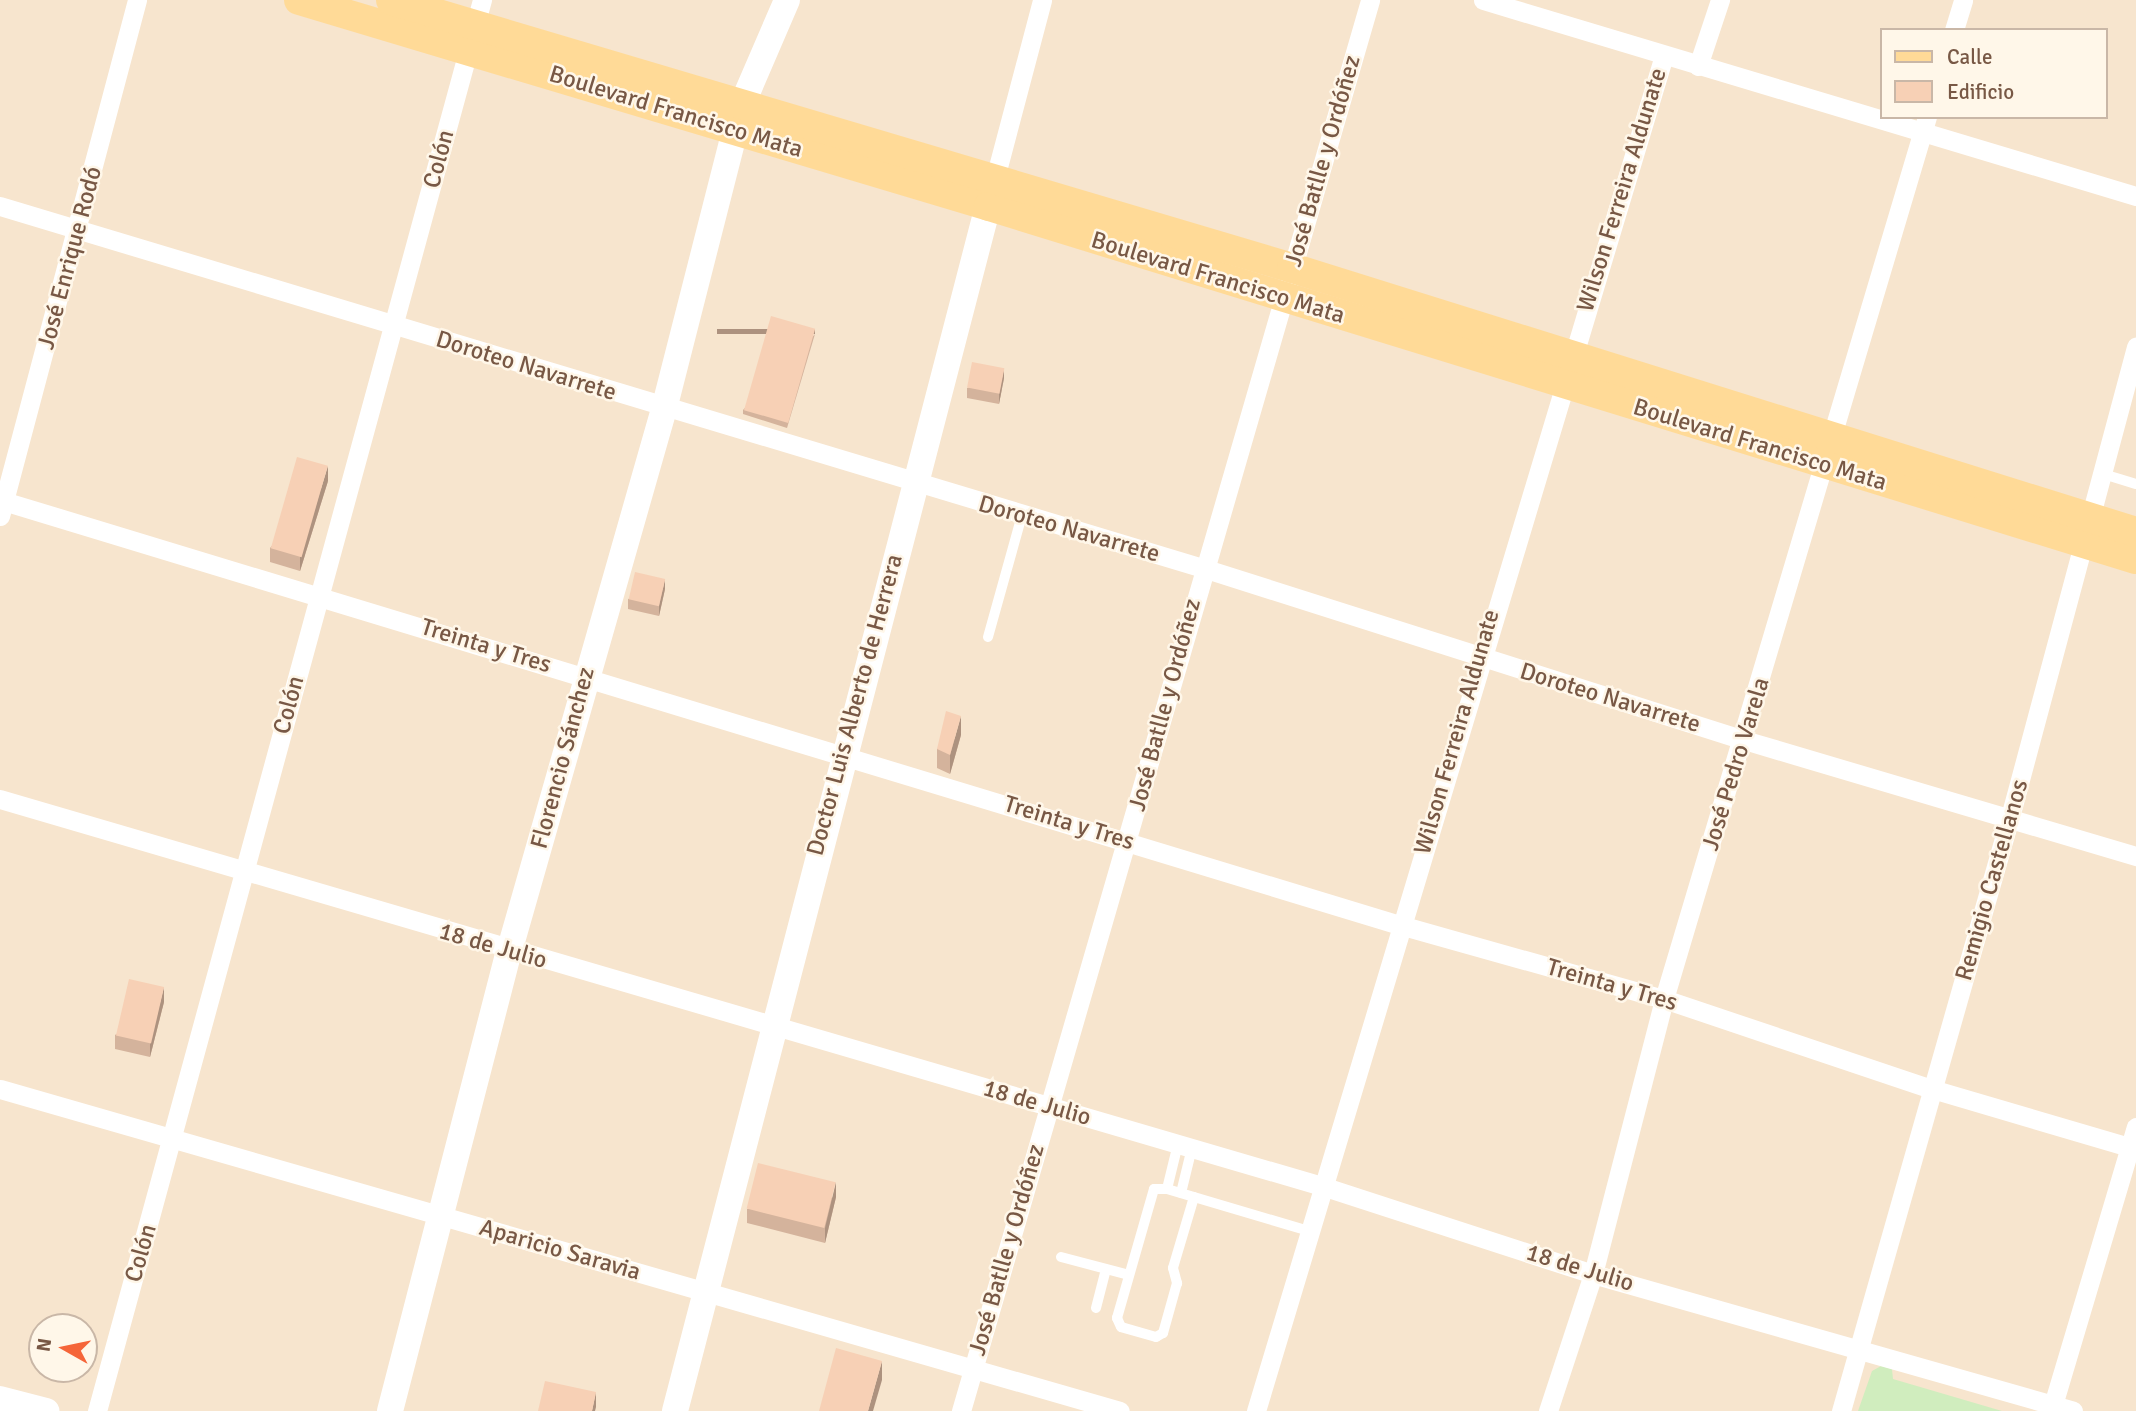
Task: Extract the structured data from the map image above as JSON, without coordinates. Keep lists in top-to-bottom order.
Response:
{
  "streets": {
    "main road": ["Boulevard Francisco Mata"],
    "street": [
      "Colón",
      "José Batlle y Ordóñez",
      "Wilson Ferreira Aldunate",
      "José Enrique Rodó",
      "Doroteo Navarrete",
      "Treinta y Tres",
      "Doctor Luis Alberto de Herrera",
      "Florencio Sánchez",
      "José Pedro Varela",
      "Remigio Castellanos",
      "18 de Julio",
      "Aparicio Saravia"
    ]
  },
  "crossings": [
    ["Boulevard Francisco Mata", "Colón"],
    ["Boulevard Francisco Mata", "José Batlle y Ordóñez"],
    ["Boulevard Francisco Mata", "Wilson Ferreira Aldunate"],
    ["Boulevard Francisco Mata", "Doctor Luis Alberto de Herrera"],
    ["Boulevard Francisco Mata", "Florencio Sánchez"],
    ["Boulevard Francisco Mata", "José Pedro Varela"],
    ["Boulevard Francisco Mata", "Remigio Castellanos"],
    ["Colón", "Doroteo Navarrete"],
    ["Colón", "Treinta y Tres"],
    ["Colón", "18 de Julio"],
    ["Colón", "Aparicio Saravia"],
    ["José Batlle y Ordóñez", "Doroteo Navarrete"],
    ["José Batlle y Ordóñez", "Treinta y Tres"],
    ["José Batlle y Ordóñez", "18 de Julio"],
    ["José Batlle y Ordóñez", "Aparicio Saravia"],
    ["Wilson Ferreira Aldunate", "Doroteo Navarrete"],
    ["Wilson Ferreira Aldunate", "Treinta y Tres"],
    ["Wilson Ferreira Aldunate", "18 de Julio"],
    ["José Enrique Rodó", "Doroteo Navarrete"],
    ["José Enrique Rodó", "Treinta y Tres"],
    ["Doroteo Navarrete", "Doctor Luis Alberto de Herrera"],
    ["Doroteo Navarrete", "Florencio Sánchez"],
    ["Doroteo Navarrete", "José Pedro Varela"],
    ["Doroteo Navarrete", "Remigio Castellanos"],
    ["Treinta y Tres", "Doctor Luis Alberto de Herrera"],
    ["Treinta y Tres", "Florencio Sánchez"],
    ["Treinta y Tres", "José Pedro Varela"],
    ["Treinta y Tres", "Remigio Castellanos"],
    ["Doctor Luis Alberto de Herrera", "18 de Julio"],
    ["Doctor Luis Alberto de Herrera", "Aparicio Saravia"],
    ["Florencio Sánchez", "18 de Julio"],
    ["Florencio Sánchez", "Aparicio Saravia"],
    ["José Pedro Varela", "18 de Julio"],
    ["Remigio Castellanos", "18 de Julio"]
  ],
  "legend": ["Calle", "Edificio"],
  "north": "left"
}
